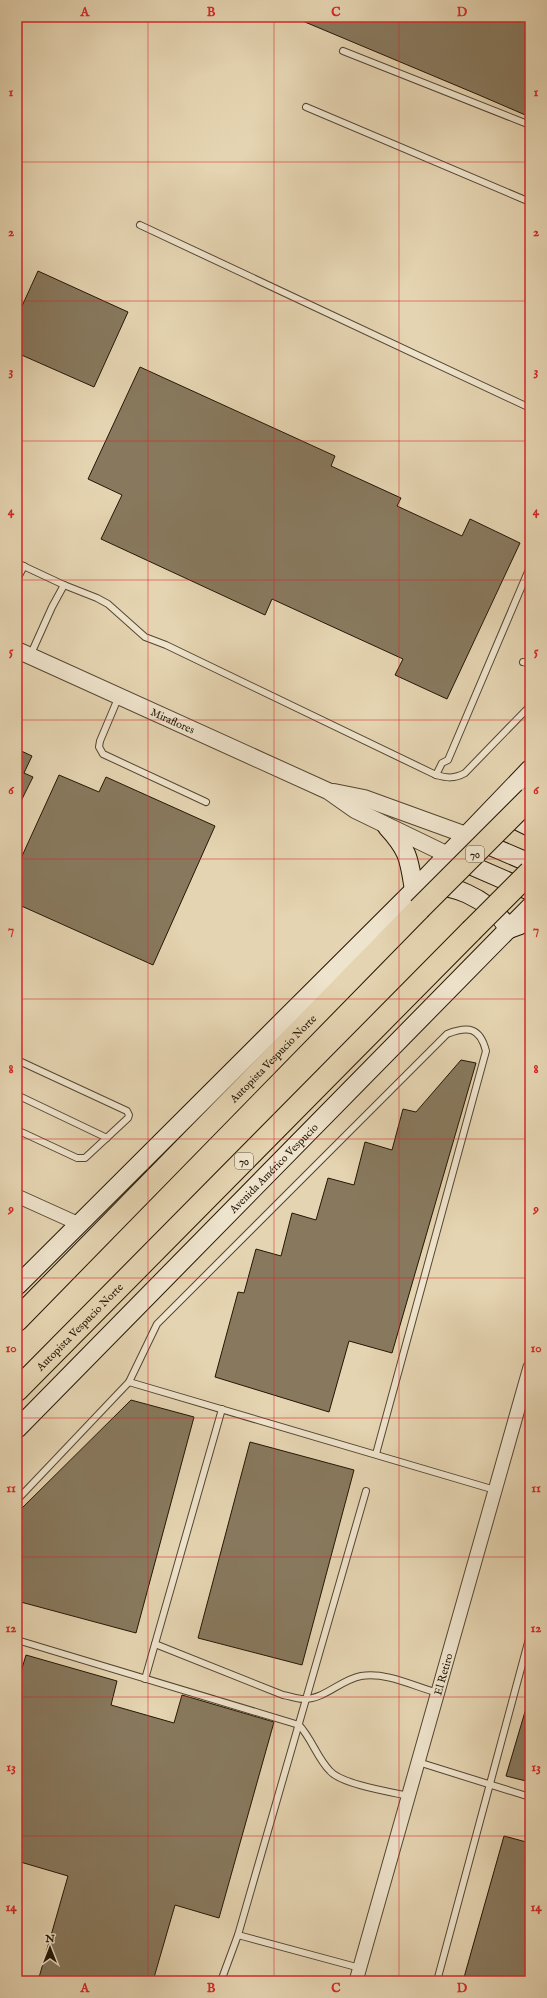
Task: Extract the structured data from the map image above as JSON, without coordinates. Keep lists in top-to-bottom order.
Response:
{
  "streets": {
    "highway": ["70", "Autopista Vespucio Norte"],
    "main road": ["Miraflores", "Avenida Américo Vespucio"],
    "street": ["El Retiro"]
  },
  "north": "top",
  "grid": {
    "columns": [
      "A",
      "B",
      "C",
      "D"
    ],
    "rows": [
      "1",
      "2",
      "3",
      "4",
      "5",
      "6",
      "7",
      "8",
      "9",
      "10",
      "11",
      "12",
      "13",
      "14"
    ]
  }
}
